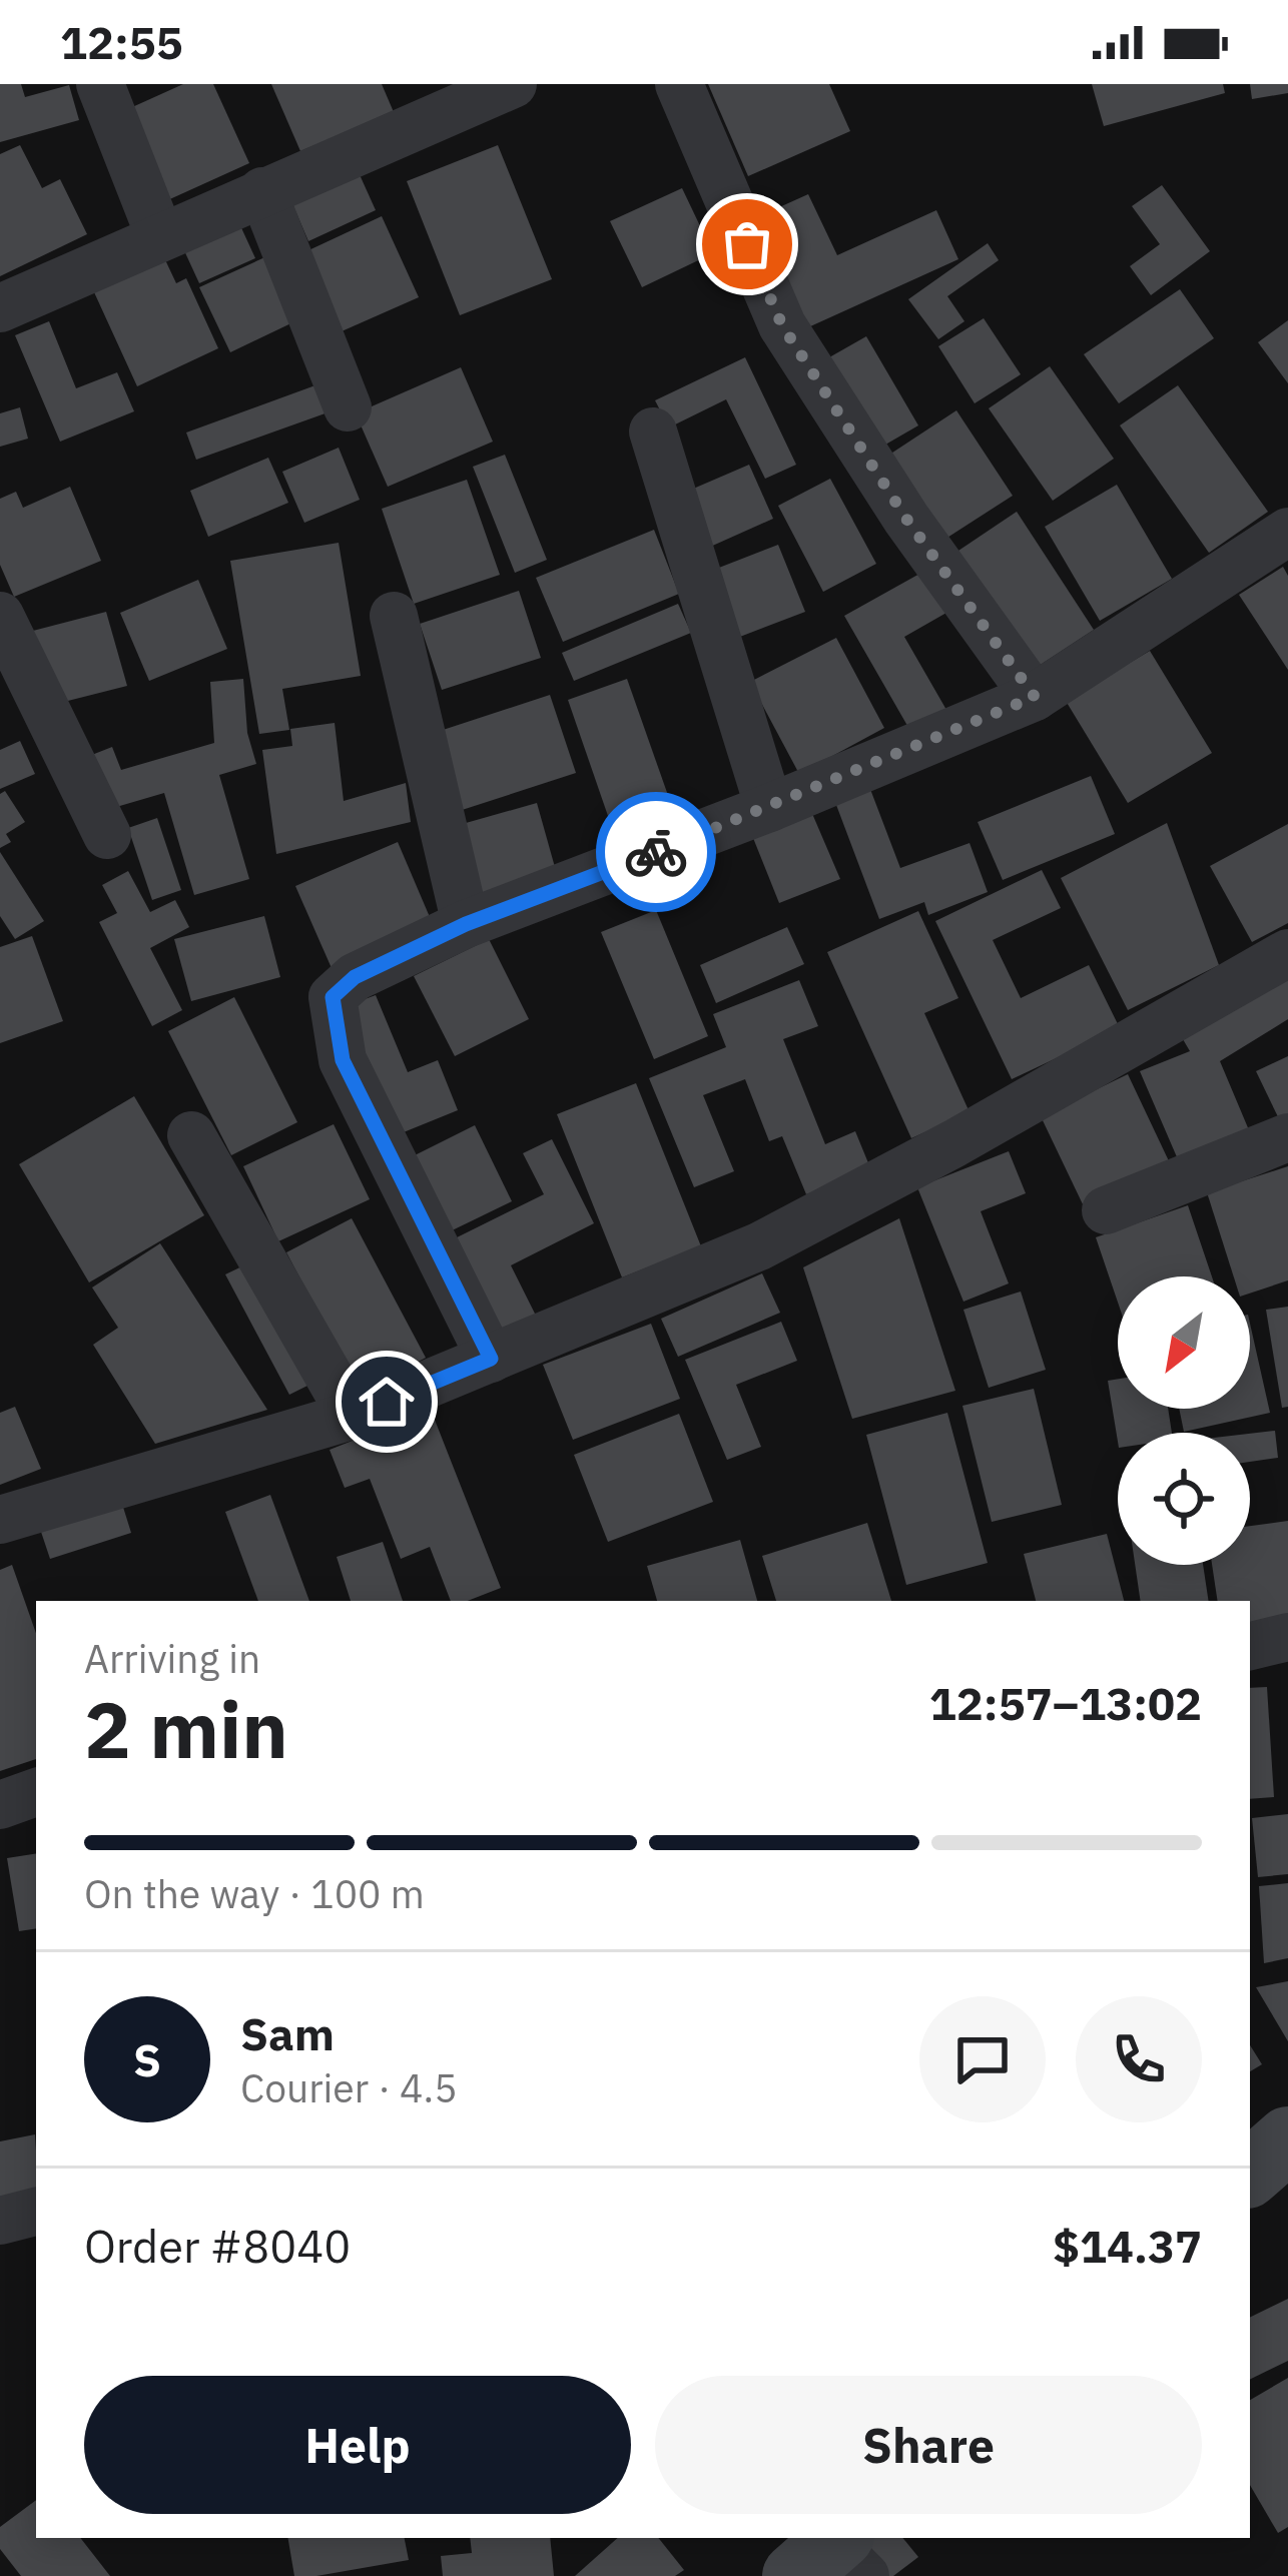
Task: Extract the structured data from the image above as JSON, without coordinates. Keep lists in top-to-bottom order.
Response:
{
  "north": "bottom left",
  "page": {
    "status": "12:55",
    "heading": ["2 min", "Arriving in", "12:57–13:02"],
    "panel": [
      "Sam",
      "Courier · 4.5",
      "Order #8040",
      "$14.37"
    ],
    "bar": "On the way · 100 m",
    "round": "S",
    "buttons": ["Help", "Share"]
  }
}
